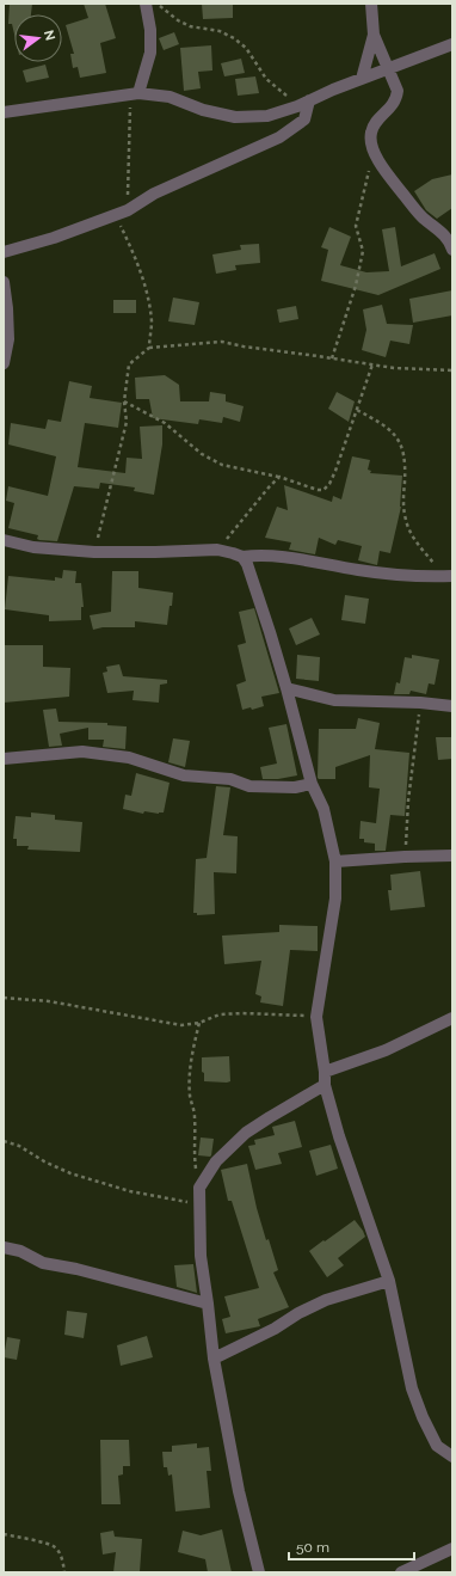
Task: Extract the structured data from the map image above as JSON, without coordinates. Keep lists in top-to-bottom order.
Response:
{
  "scale_bar": "50 m",
  "north": "right"
}
